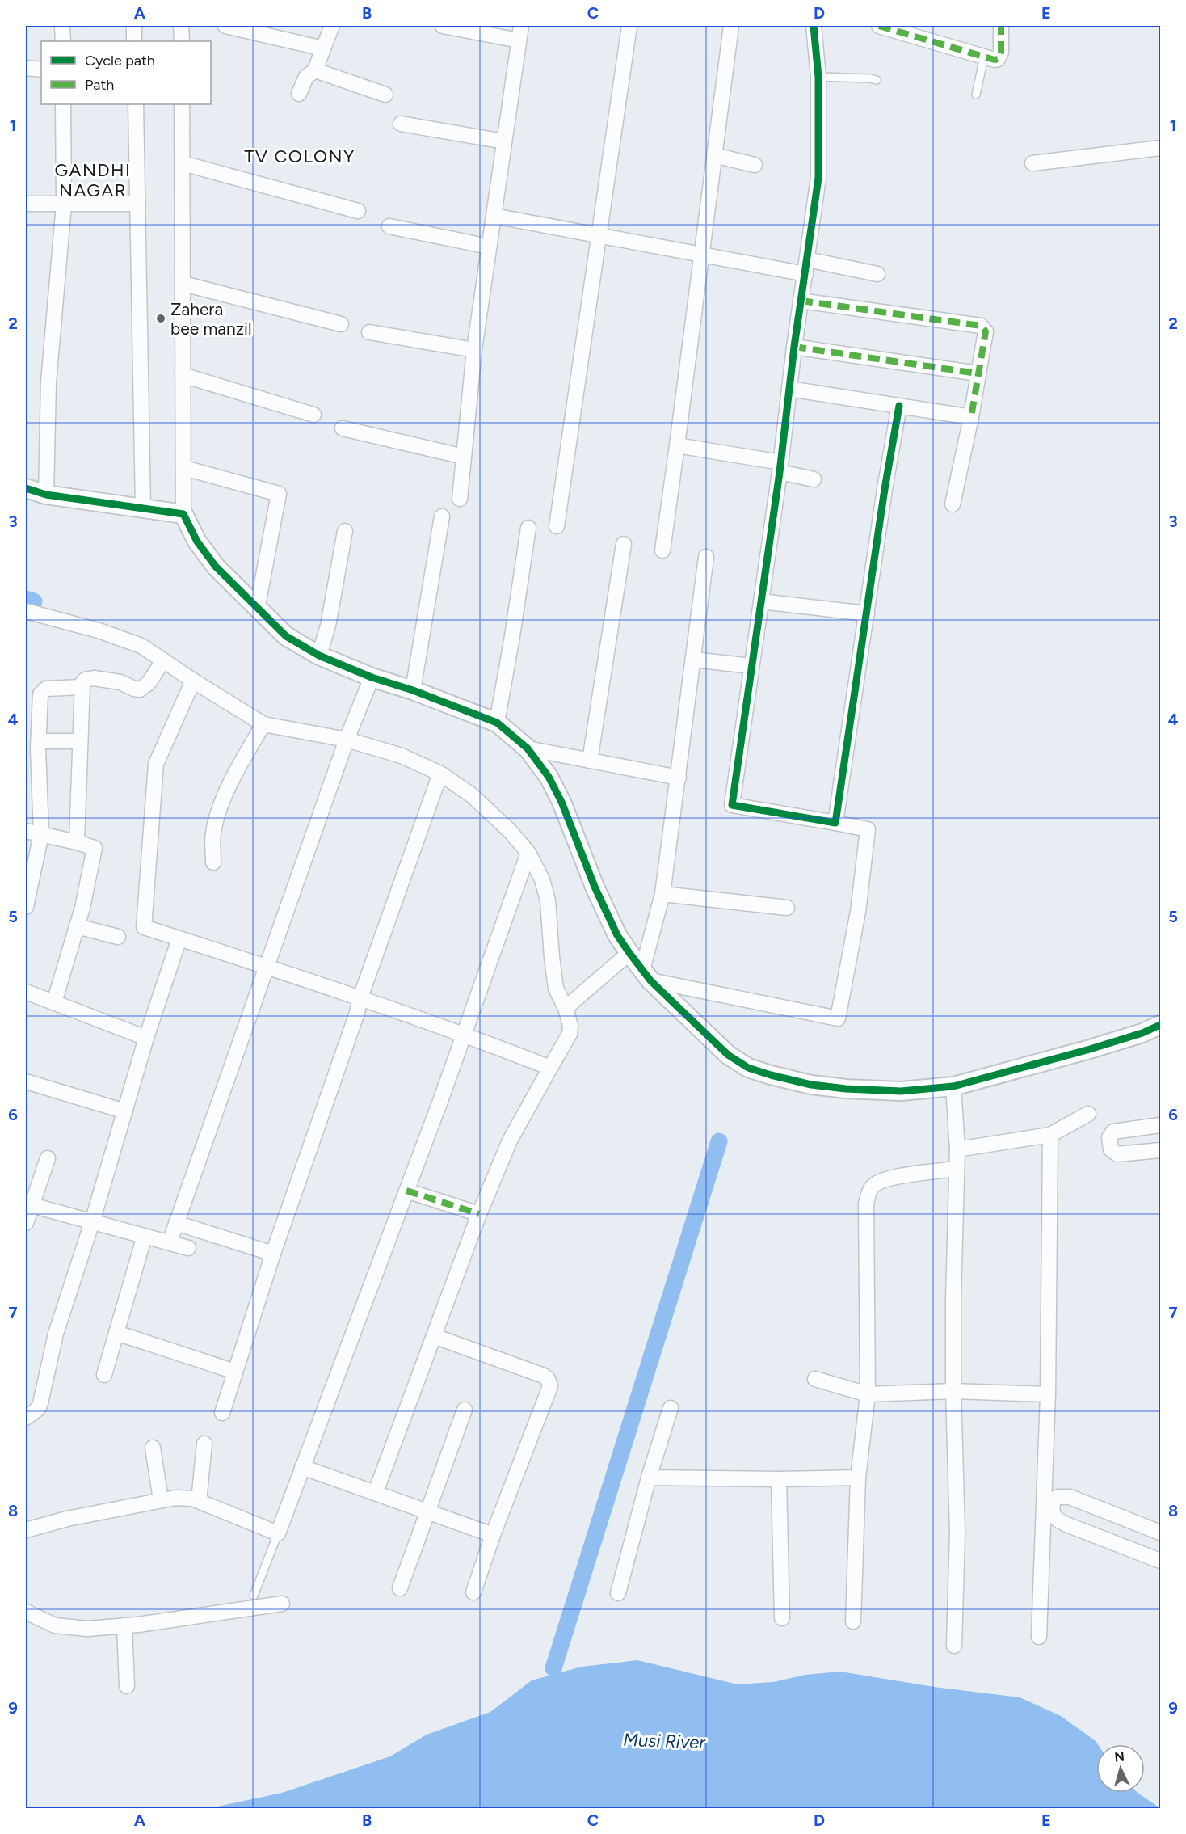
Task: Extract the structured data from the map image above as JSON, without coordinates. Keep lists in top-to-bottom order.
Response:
{
  "districts": ["TV COLONY", "GANDHI NAGAR"],
  "water": ["Musi River"],
  "places": ["Zahera bee manzil"],
  "legend": ["Cycle path", "Path"],
  "north": "top",
  "grid": {
    "columns": [
      "A",
      "B",
      "C",
      "D",
      "E"
    ],
    "rows": [
      "1",
      "2",
      "3",
      "4",
      "5",
      "6",
      "7",
      "8",
      "9"
    ]
  }
}
